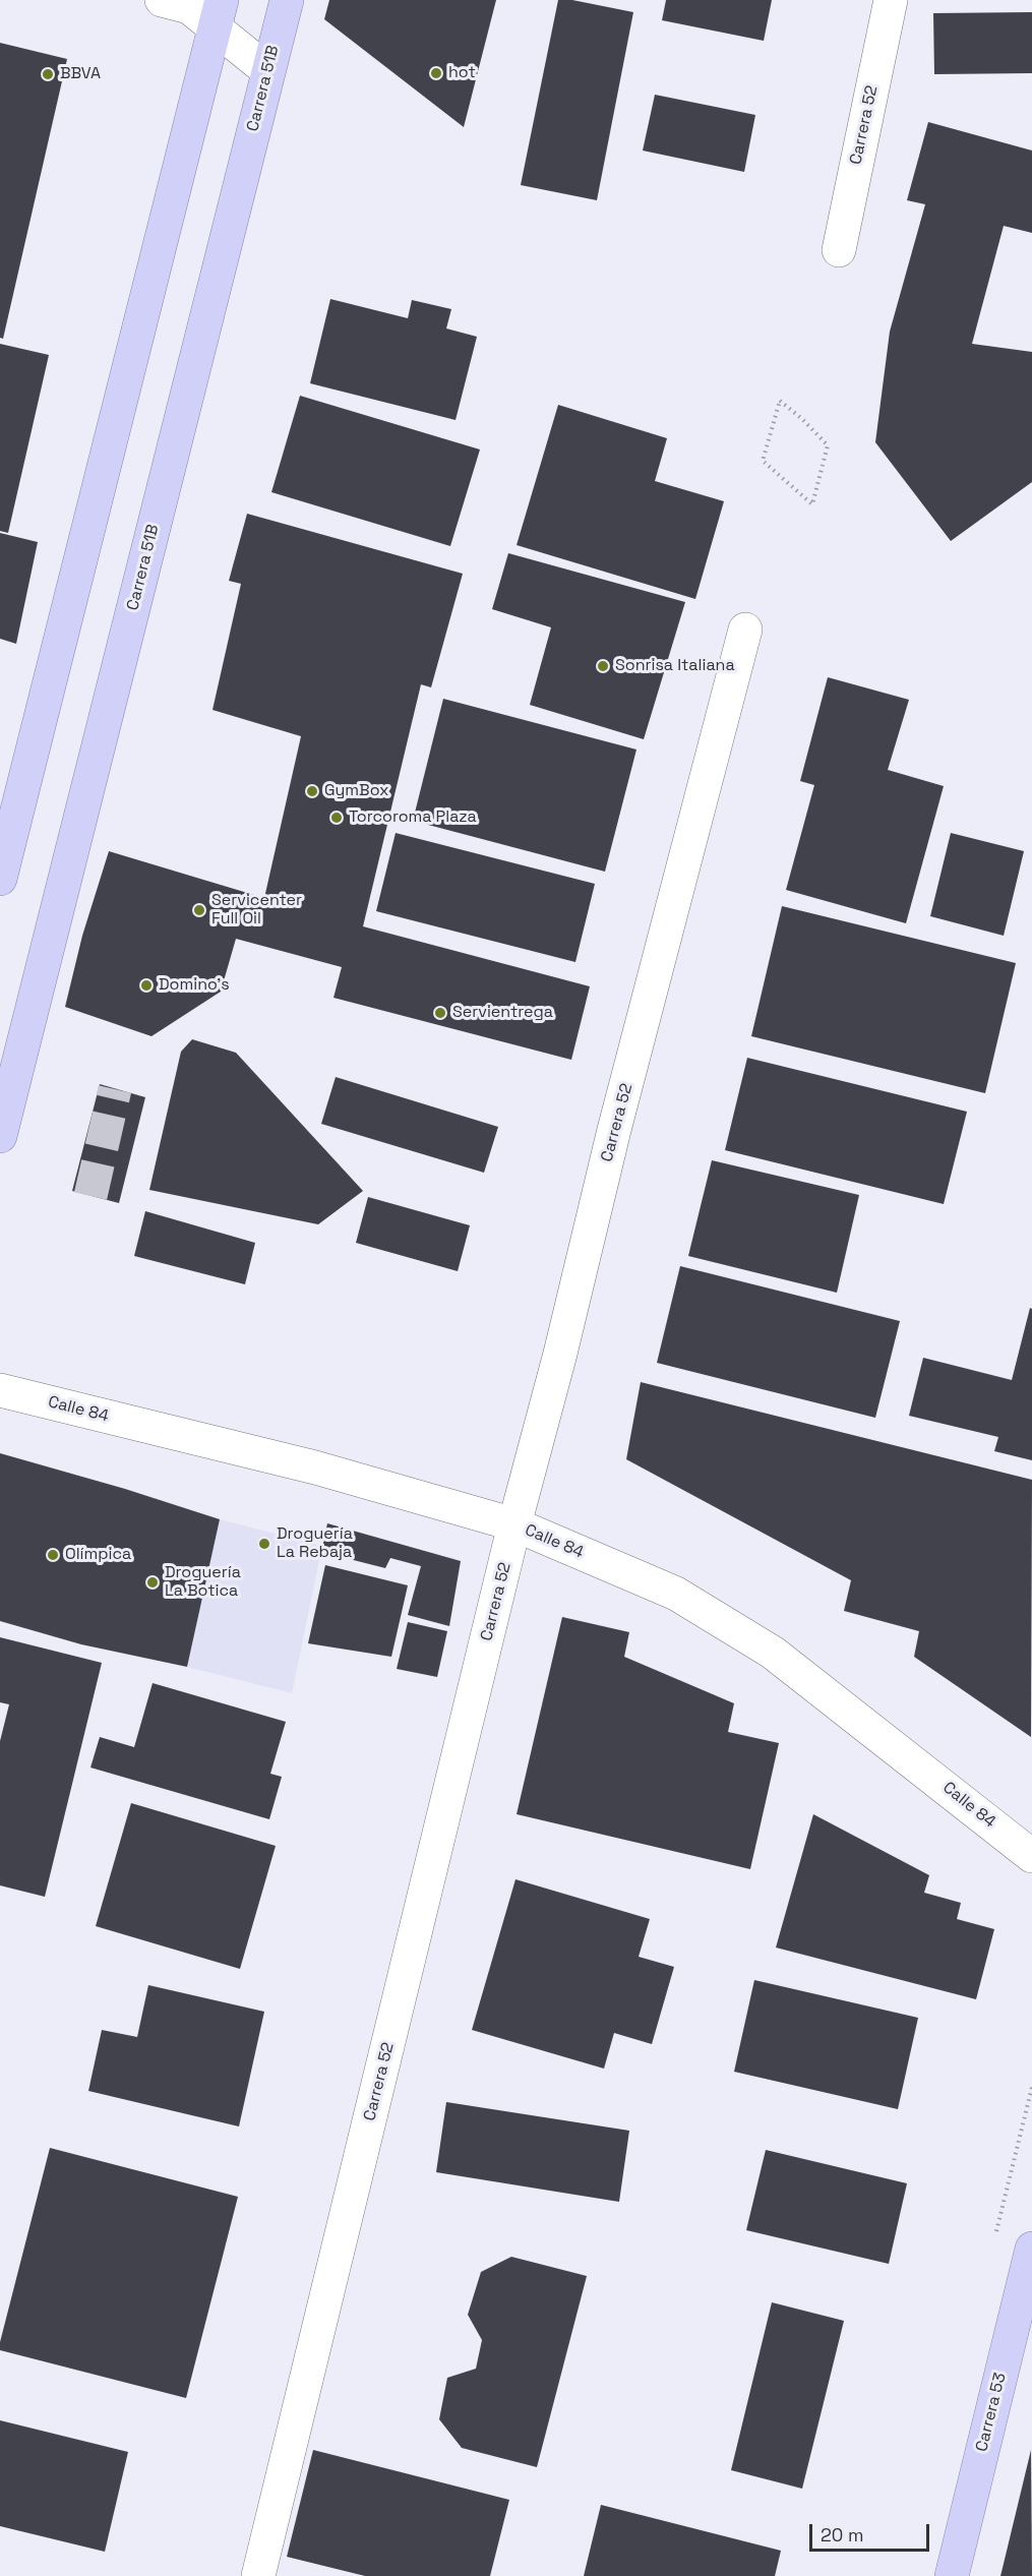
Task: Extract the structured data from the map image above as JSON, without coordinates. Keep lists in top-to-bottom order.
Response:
{
  "streets": {
    "main road": ["Carrera 51B", "Carrera 53"],
    "street": ["Carrera 52", "Calle 84"]
  },
  "crossings": [
    ["Carrera 52", "Calle 84"]
  ],
  "places": [
    "hot",
    "BBVA",
    "Sonrisa Italiana",
    "GymBox",
    "Torcoroma Plaza",
    "Servicenter Full Oil",
    "Domino's",
    "Servientrega",
    "Droguería La Rebaja",
    "Olímpica",
    "Droguería La Botica"
  ],
  "scale_bar": "20 m"
}
